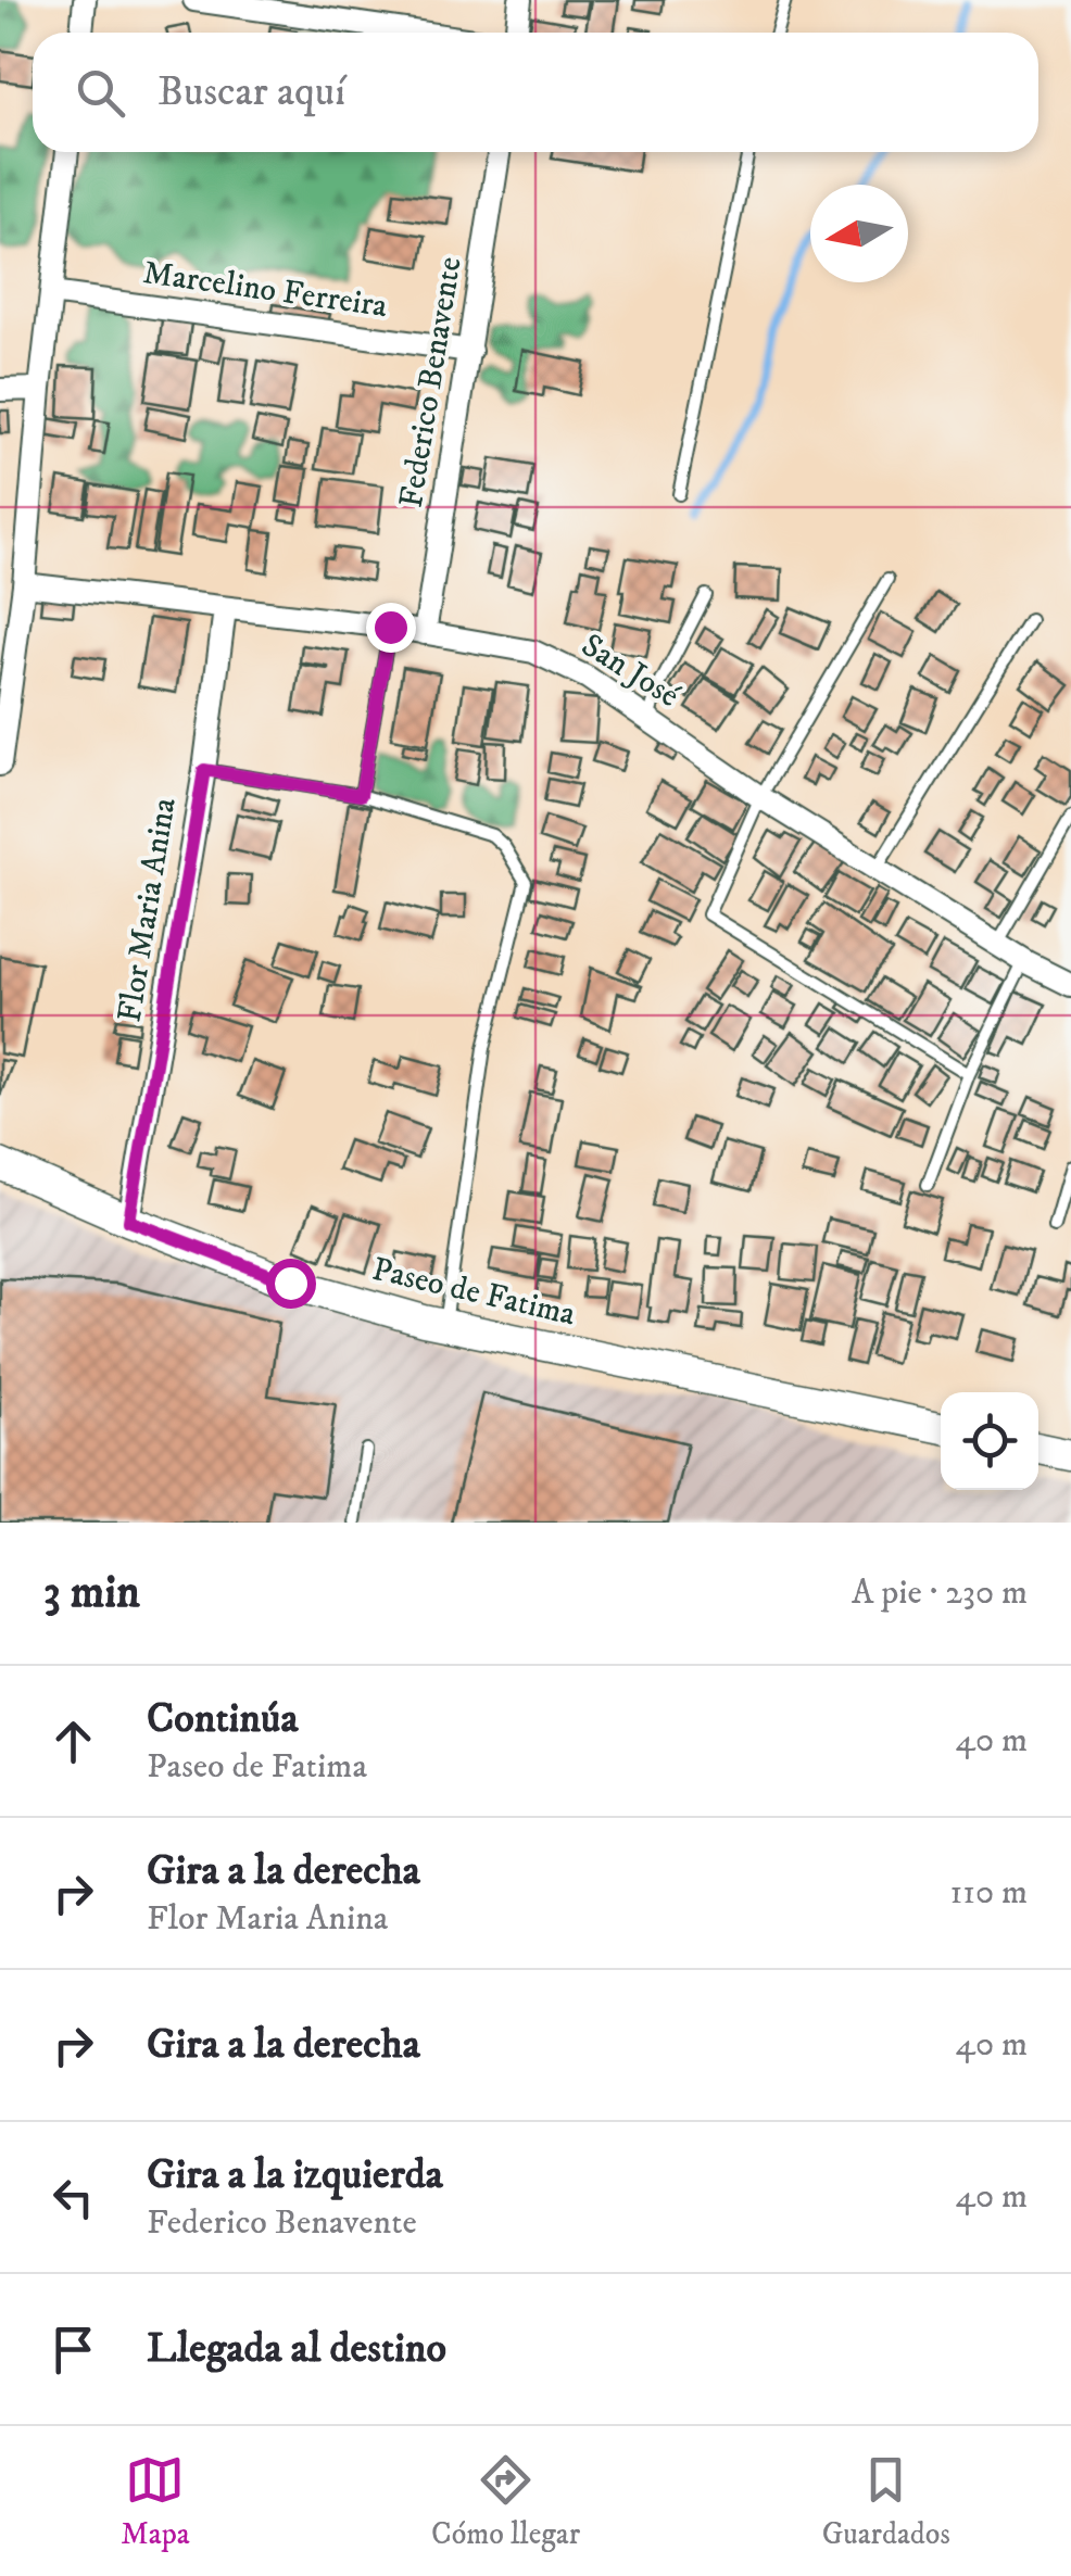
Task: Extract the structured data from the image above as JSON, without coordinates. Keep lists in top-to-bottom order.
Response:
{
  "streets": {
    "street": [
      "Marcelino Ferreira",
      "Federico Benavente",
      "San José",
      "Flor Maria Anina",
      "Paseo de Fatima"
    ]
  },
  "crossings": [
    ["Marcelino Ferreira", "Federico Benavente"],
    ["Federico Benavente", "San José"],
    ["San José", "Flor Maria Anina"],
    ["Flor Maria Anina", "Paseo de Fatima"]
  ],
  "north": "left",
  "page": {
    "search": "Buscar aquí",
    "heading": ["3 min", "A pie · 230 m"],
    "list": [
      ["Continúa", "Paseo de Fatima", "40 m"],
      ["Gira a la derecha", "Flor Maria Anina", "110 m"],
      ["Gira a la derecha", "40 m"],
      ["Gira a la izquierda", "Federico Benavente", "40 m"],
      "Llegada al destino"
    ],
    "nav": ["Mapa", "Cómo llegar", "Guardados"]
  }
}
